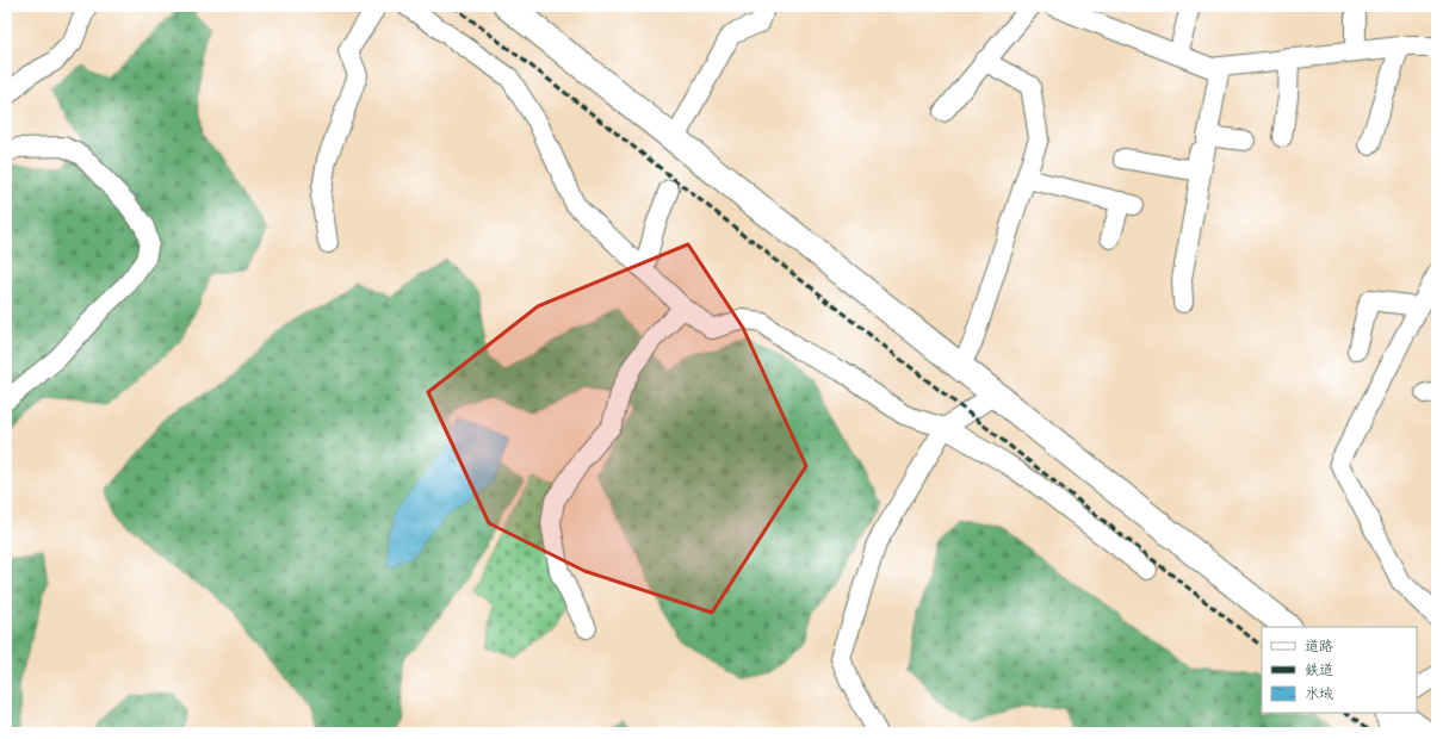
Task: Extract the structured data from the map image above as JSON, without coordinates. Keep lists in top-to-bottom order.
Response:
{
  "legend": ["道路", "鉄道", "水域"]
}
